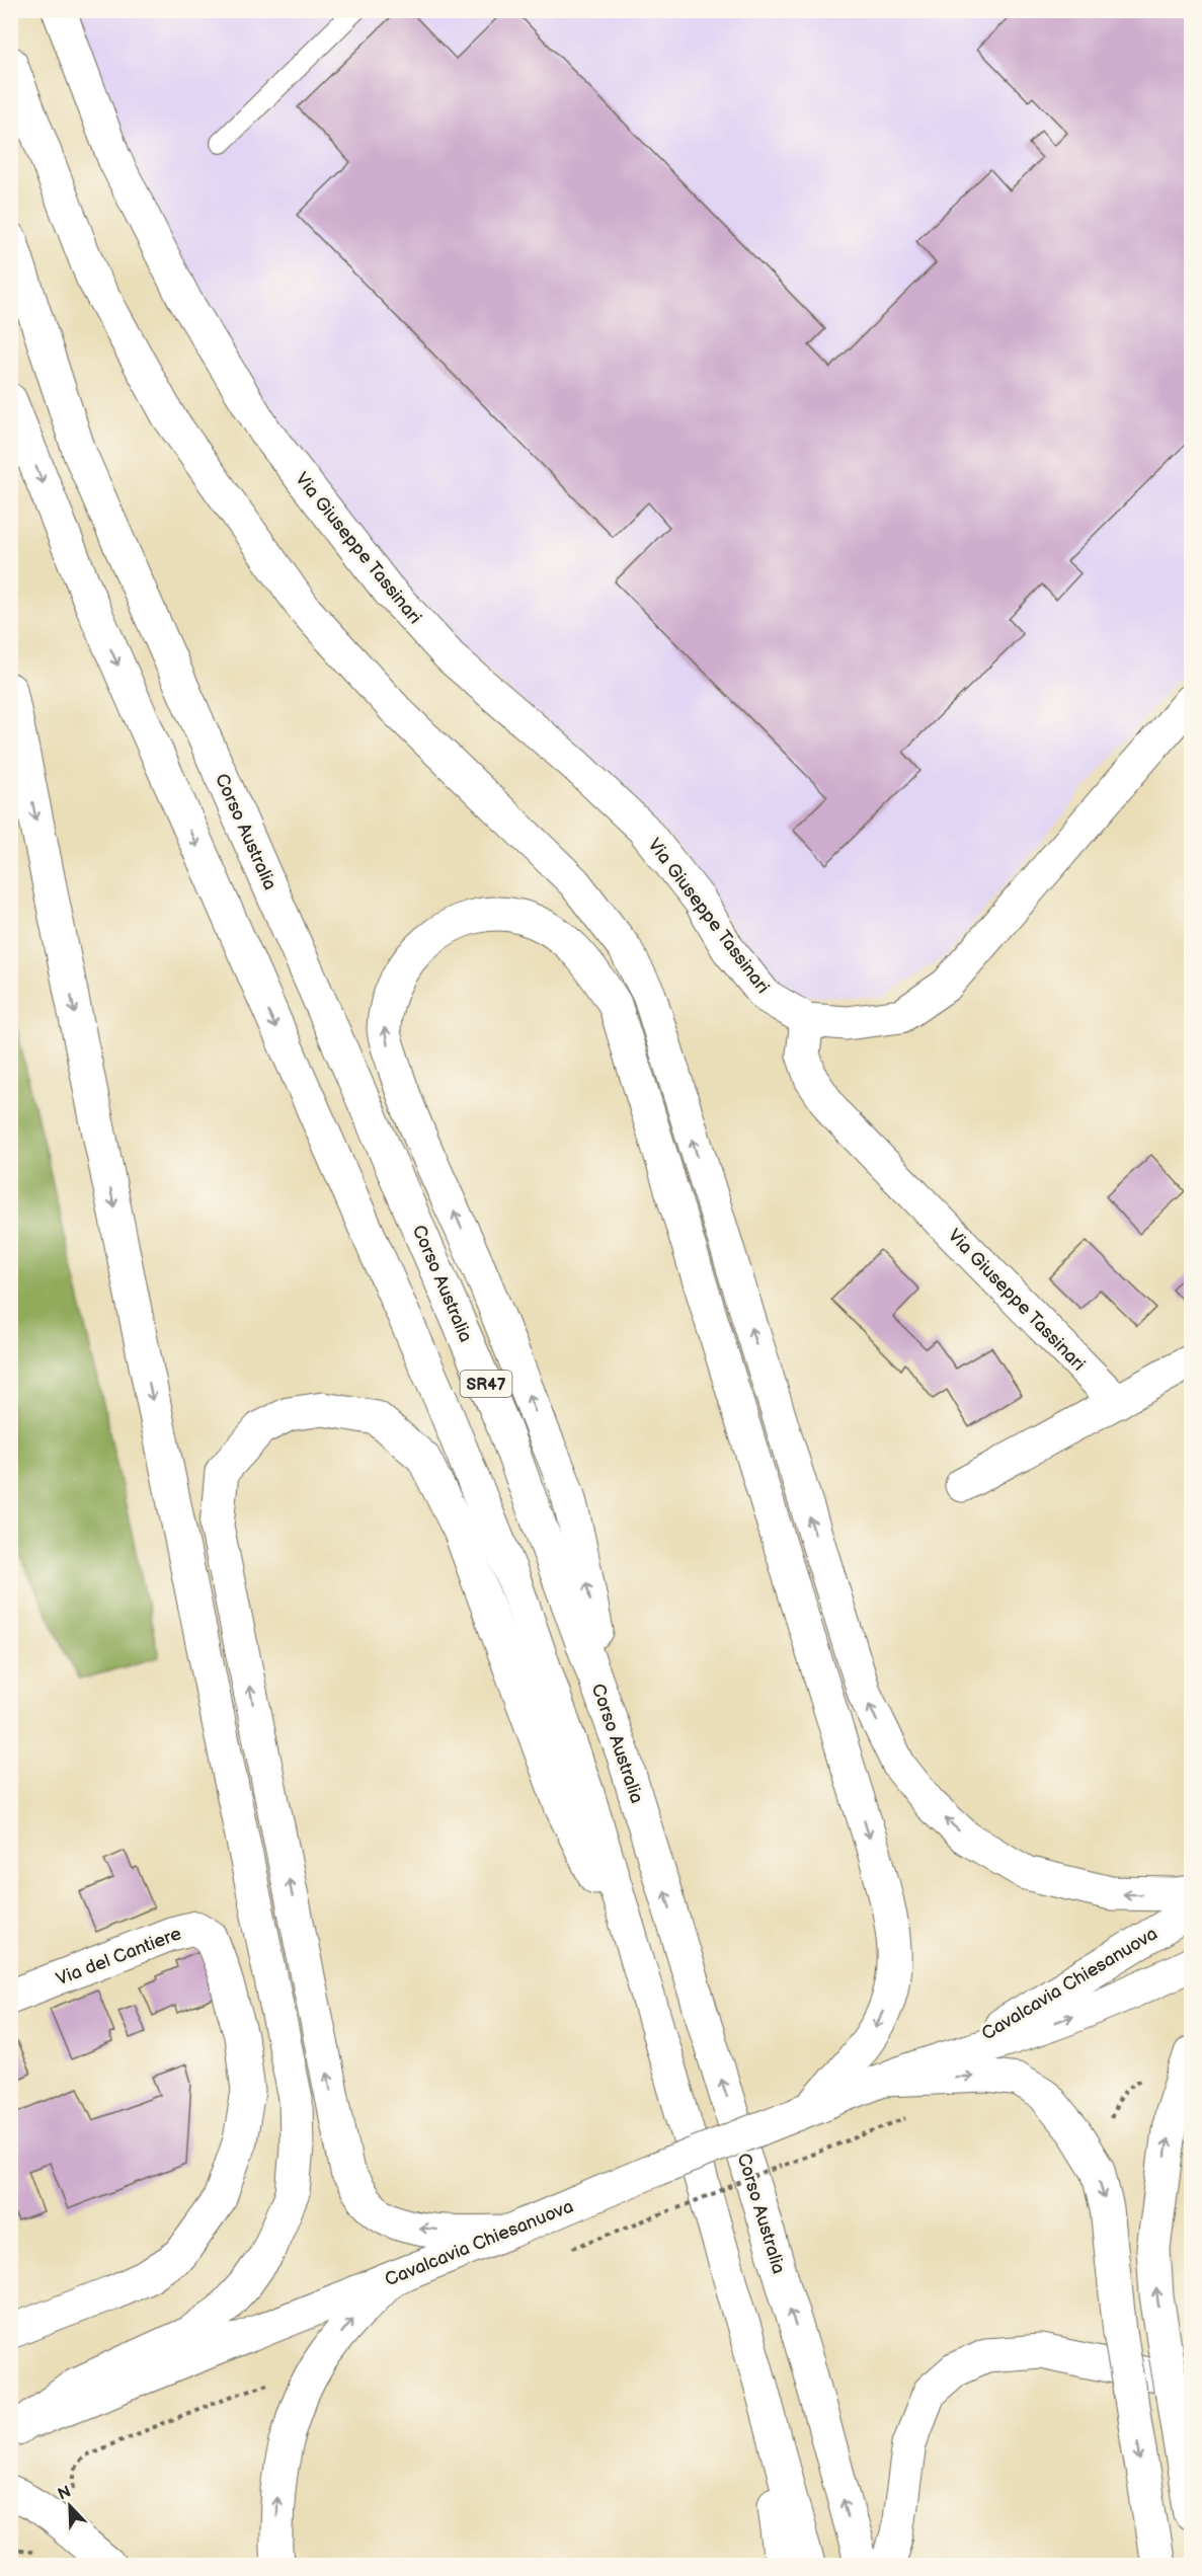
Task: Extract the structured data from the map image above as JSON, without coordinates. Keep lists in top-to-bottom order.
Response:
{
  "streets": {
    "main road": [
      "Via Giuseppe Tassinari",
      "Corso Australia",
      "SR47",
      "Via del Cantiere",
      "Cavalcavia Chiesanuova"
    ]
  },
  "north": "top left"
}
